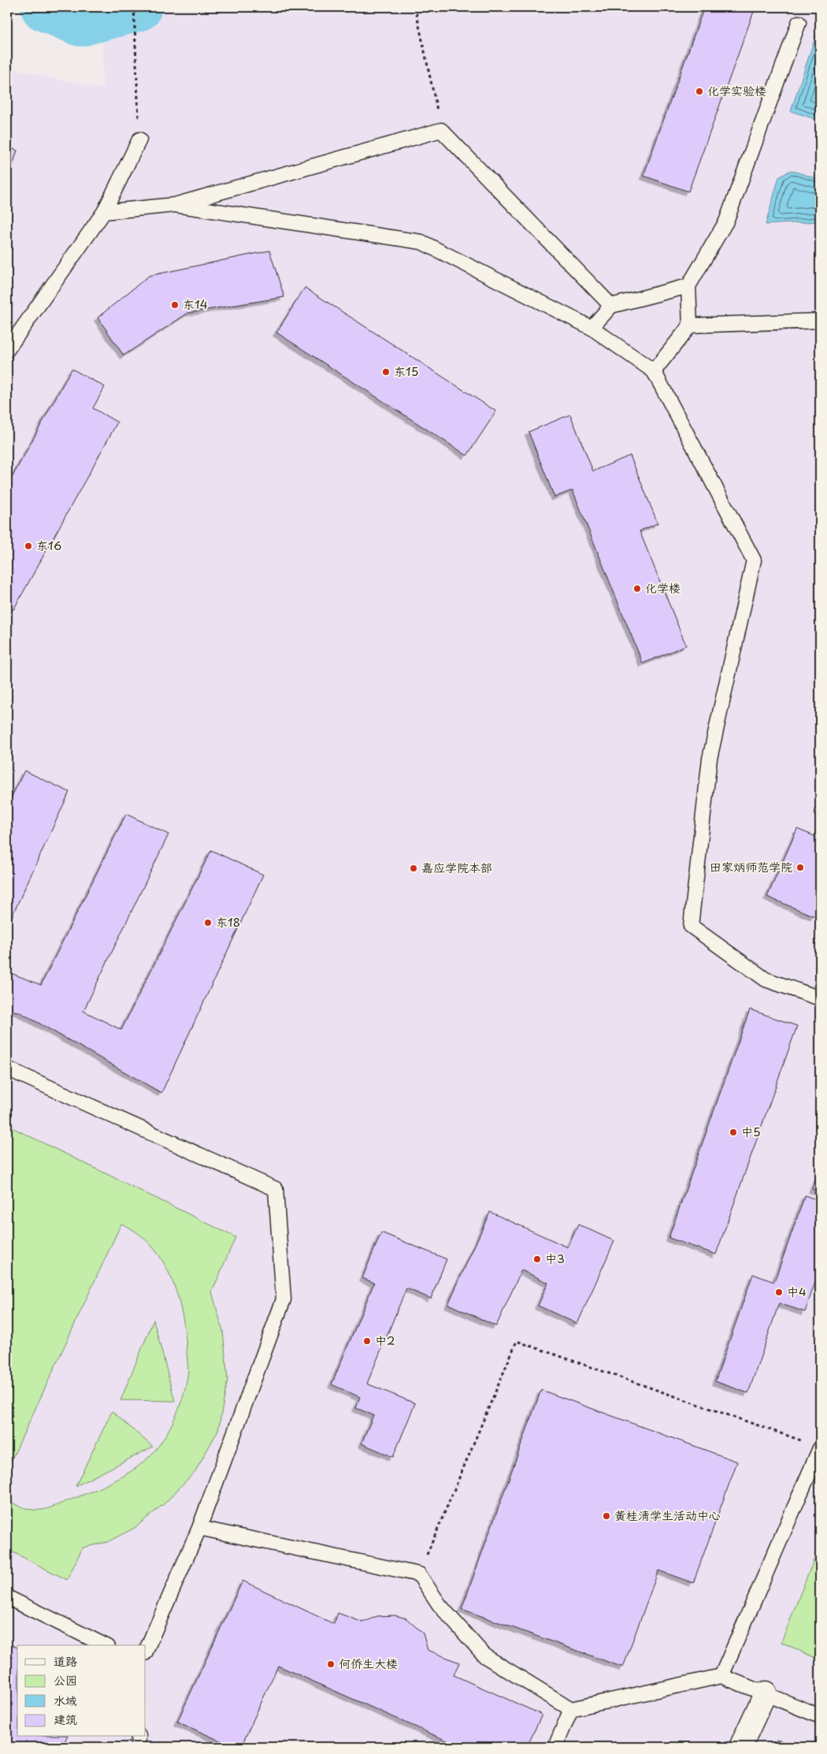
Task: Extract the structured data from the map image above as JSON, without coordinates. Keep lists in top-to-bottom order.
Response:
{
  "places": [
    "化学实验楼",
    "东14",
    "东15",
    "东16",
    "化学楼",
    "田家炳师范学院",
    "嘉应学院本部",
    "东18",
    "中5",
    "中3",
    "中4",
    "中2",
    "黄桂清学生活动中心",
    "何侨生大楼"
  ],
  "legend": [
    "道路",
    "公园",
    "水域",
    "建筑"
  ]
}
